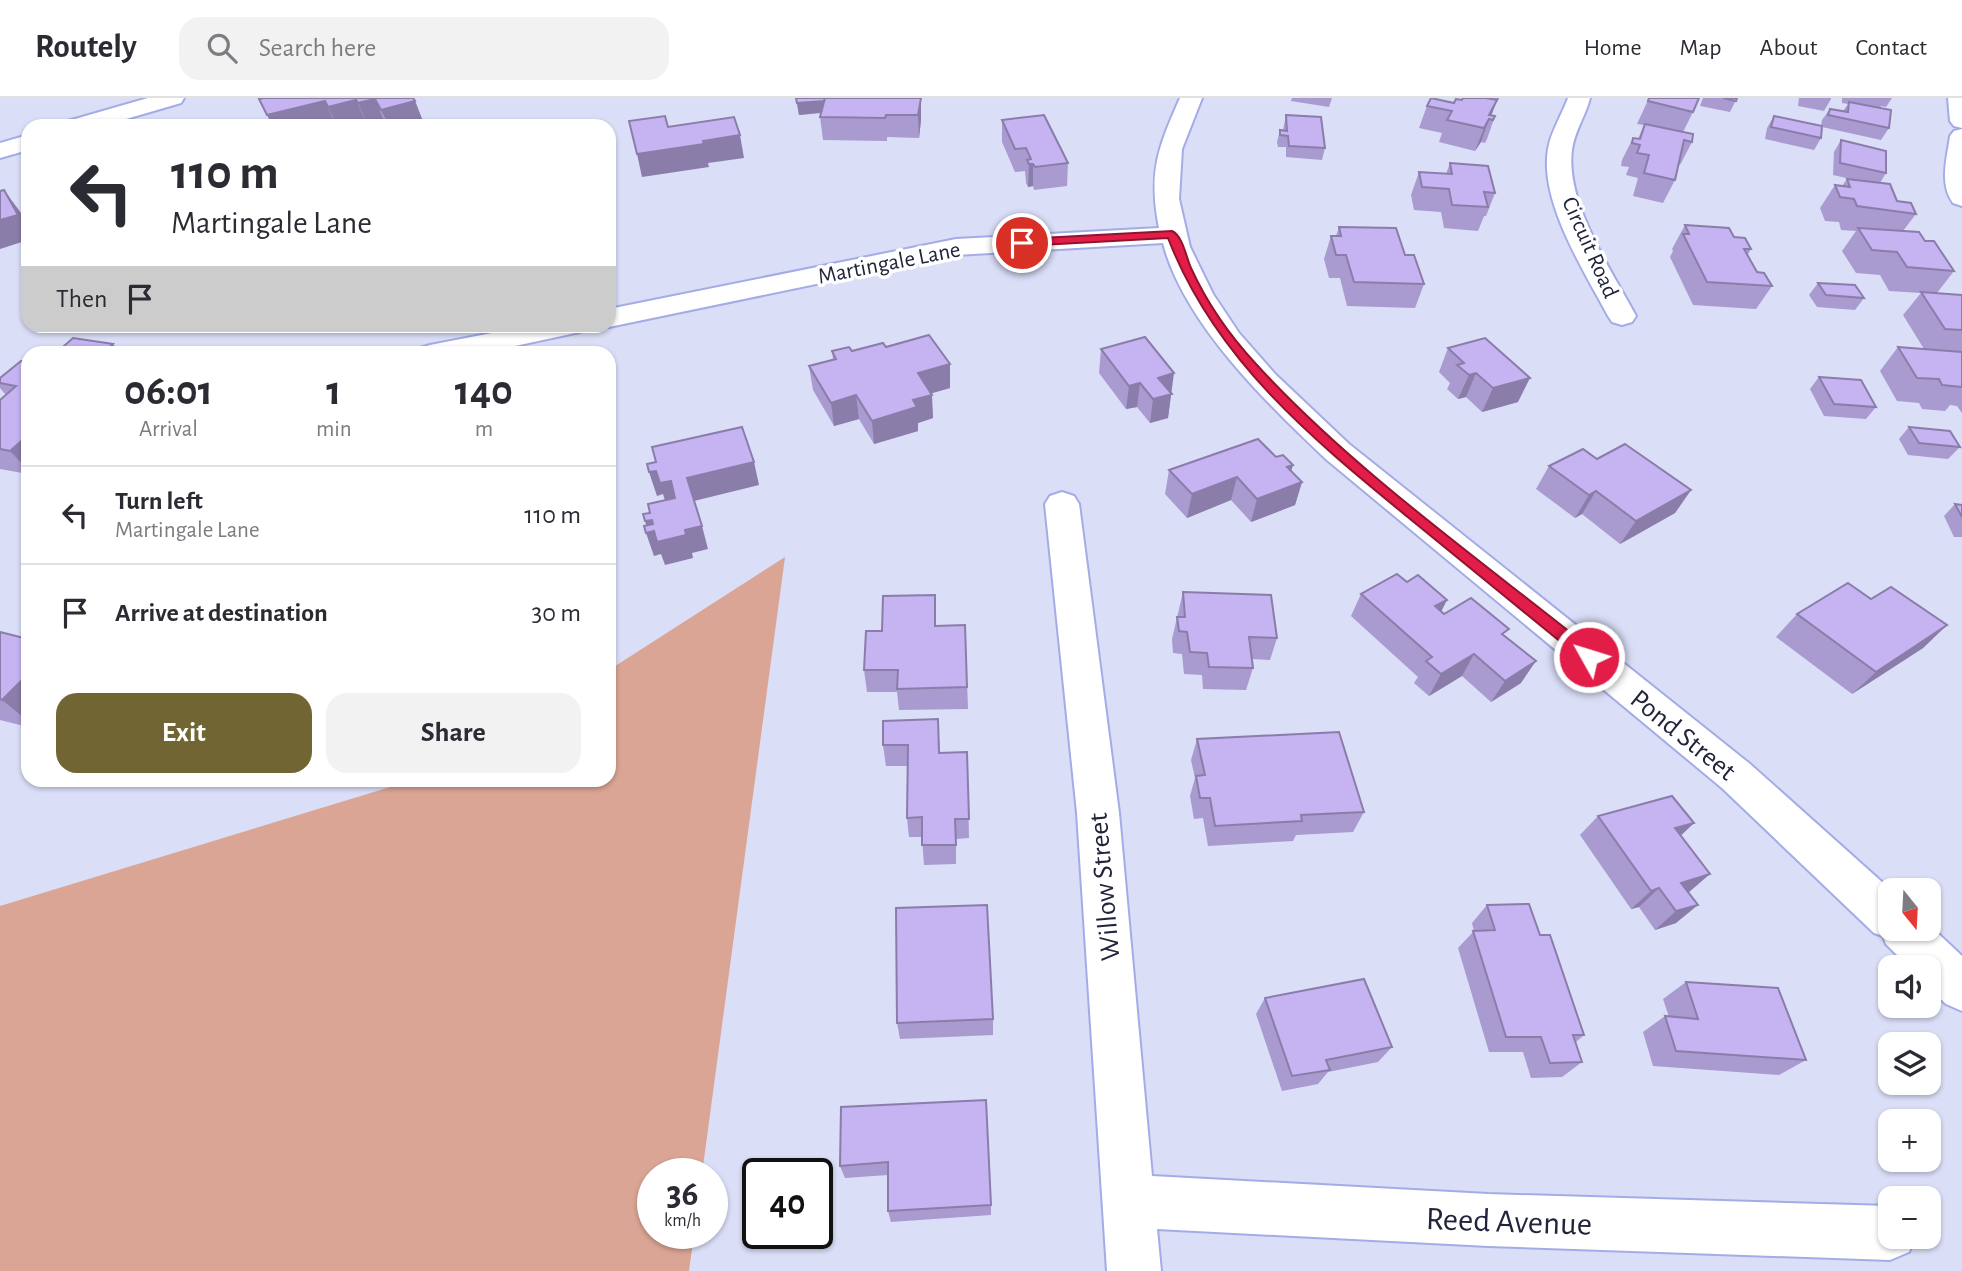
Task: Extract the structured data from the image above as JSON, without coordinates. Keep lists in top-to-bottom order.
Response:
{
  "streets": {
    "street": [
      "Circuit Road",
      "Martingale Lane",
      "Pond Street",
      "Willow Street",
      "Reed Avenue"
    ]
  },
  "crossings": [
    ["Martingale Lane", "Pond Street"],
    ["Willow Street", "Reed Avenue"]
  ],
  "north": "bottom",
  "page": {
    "header": "Routely",
    "search": "Search here",
    "nav": [
      "Home",
      "Map",
      "About",
      "Contact"
    ],
    "turn": ["110 m", "Martingale Lane"],
    "then": "Then",
    "eta": [
      "06:01",
      "Arrival",
      "1",
      "min",
      "140",
      "m"
    ],
    "list": [
      {
        "name": "Turn left",
        "note": "Martingale Lane",
        "value": "110 m"
      },
      {
        "name": "Arrive at destination",
        "value": "30 m"
      }
    ],
    "buttons": ["Exit", "Share"],
    "map_buttons": ["+", "−"],
    "speed": "36 km/h",
    "limit": "40"
  }
}
